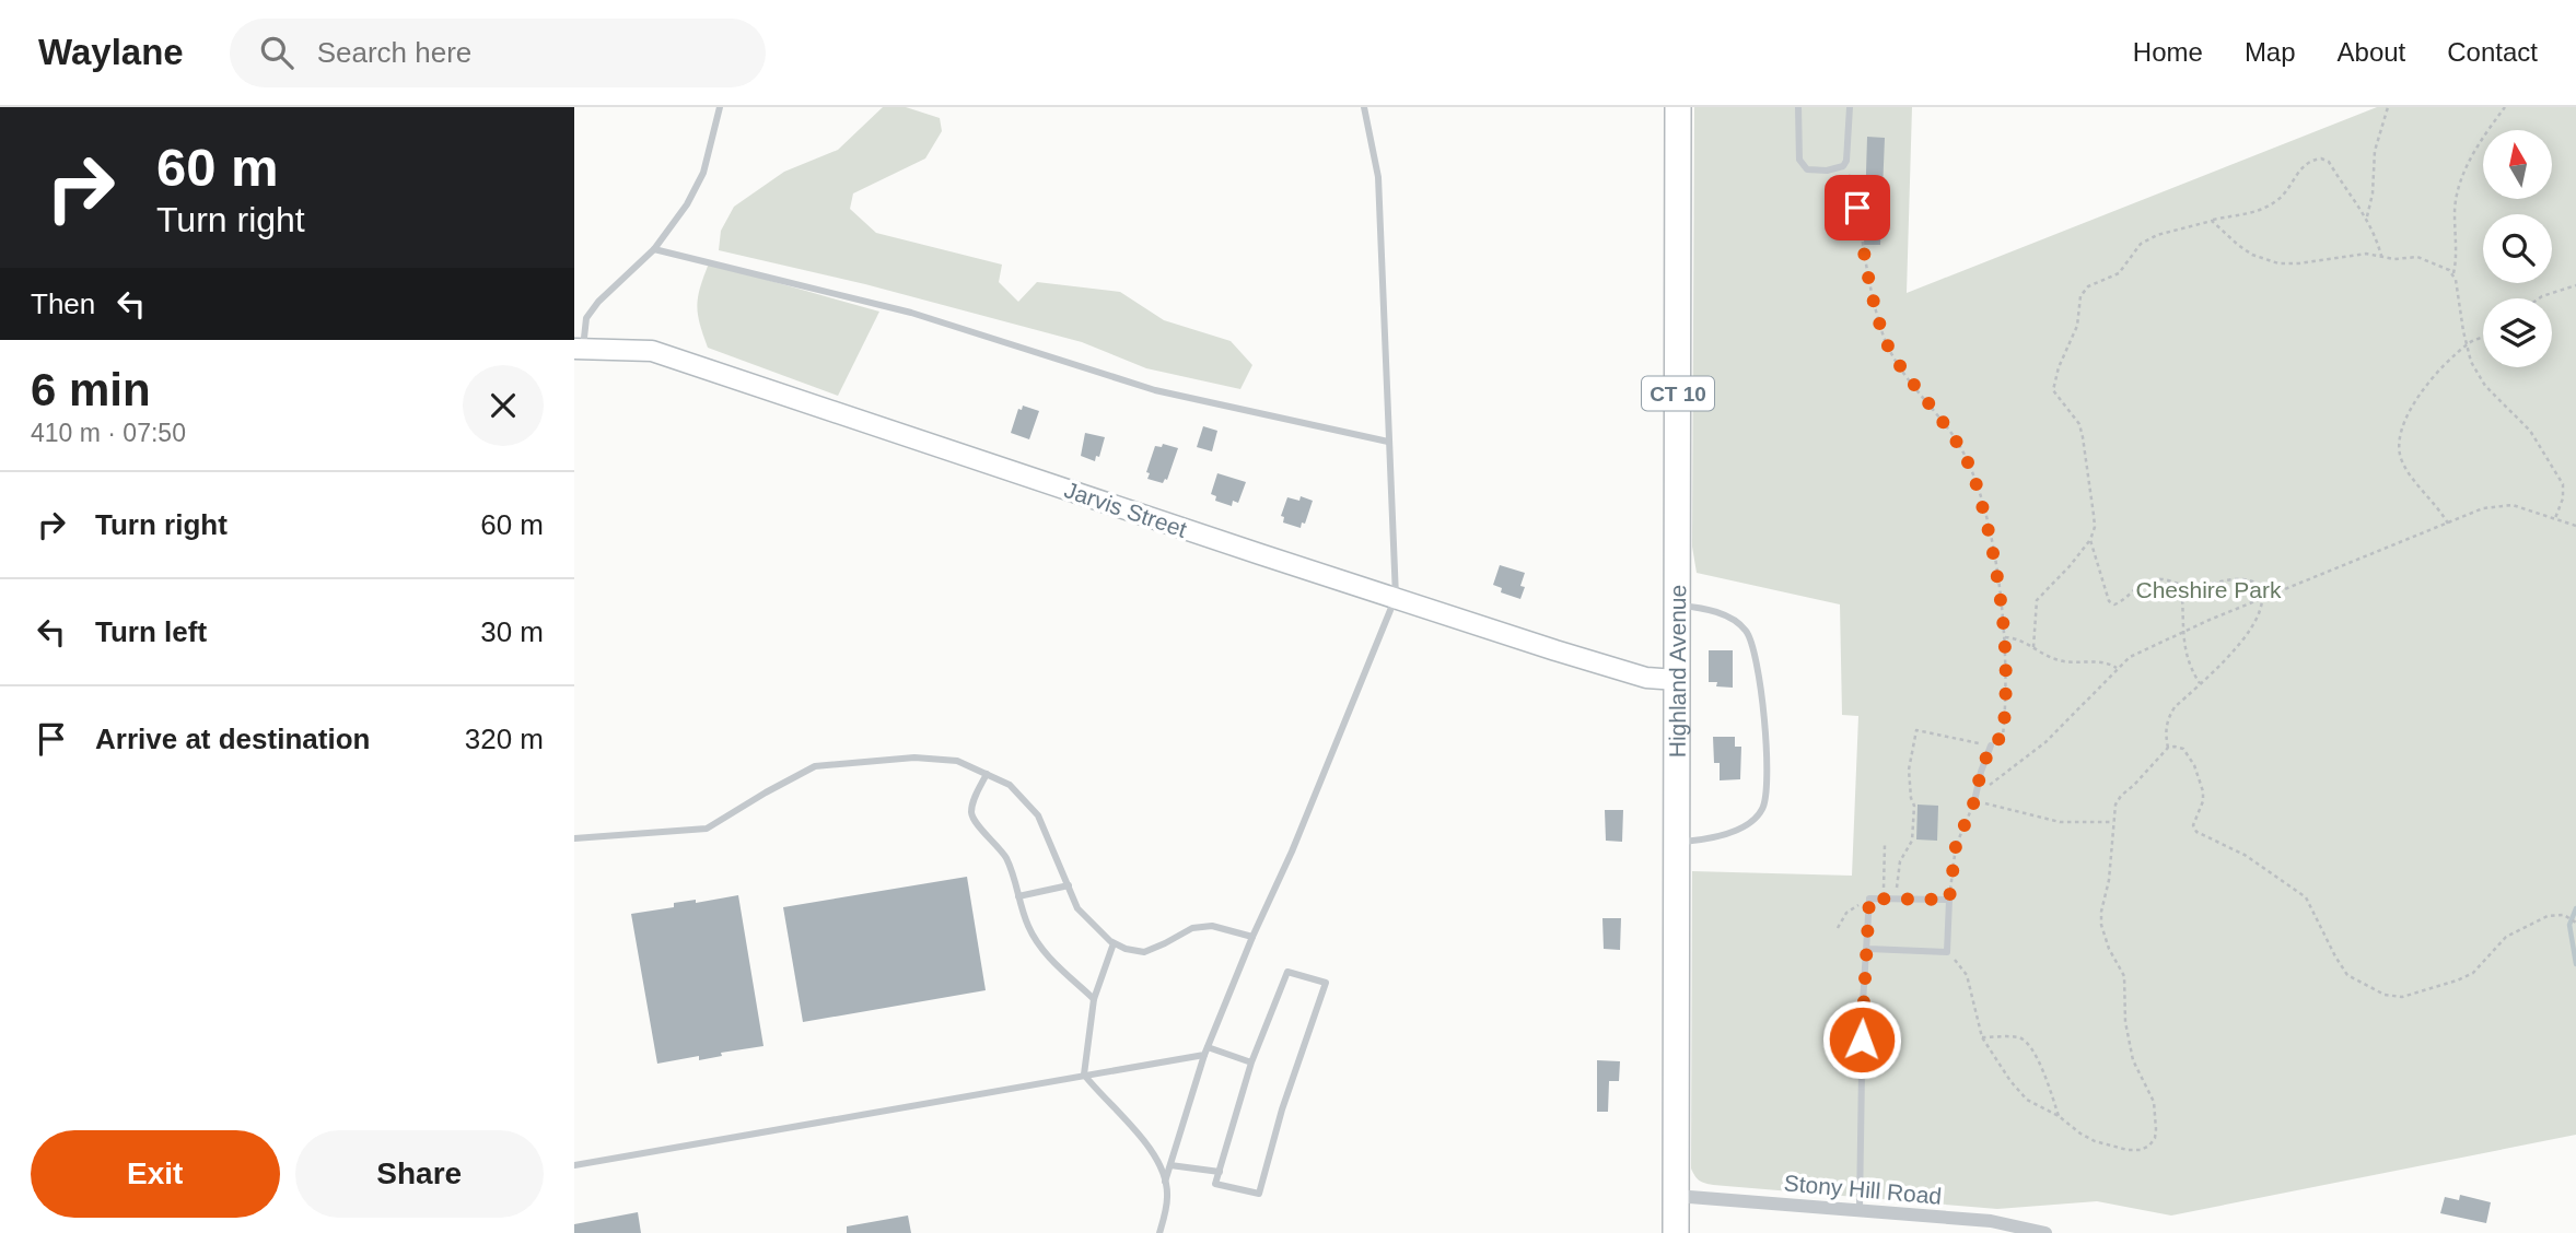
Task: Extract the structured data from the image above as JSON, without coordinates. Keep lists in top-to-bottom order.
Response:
{
  "streets": {
    "highway": ["CT 10", "Highland Avenue"],
    "street": ["Jarvis Street", "Stony Hill Road"]
  },
  "crossings": [
    ["Jarvis Street", "Highland Avenue"],
    ["Highland Avenue", "Stony Hill Road"]
  ],
  "parks": ["Cheshire Park"],
  "north": "top",
  "page": {
    "header": "Waylane",
    "search": "Search here",
    "nav": [
      "Home",
      "Map",
      "About",
      "Contact"
    ],
    "turn": ["60 m", "Turn right"],
    "then": "Then",
    "heading": ["6 min", "410 m · 07:50"],
    "list": [
      {
        "name": "Turn right",
        "value": "60 m"
      },
      {
        "name": "Turn left",
        "value": "30 m"
      },
      {
        "name": "Arrive at destination",
        "value": "320 m"
      }
    ],
    "buttons": ["Exit", "Share"]
  }
}
